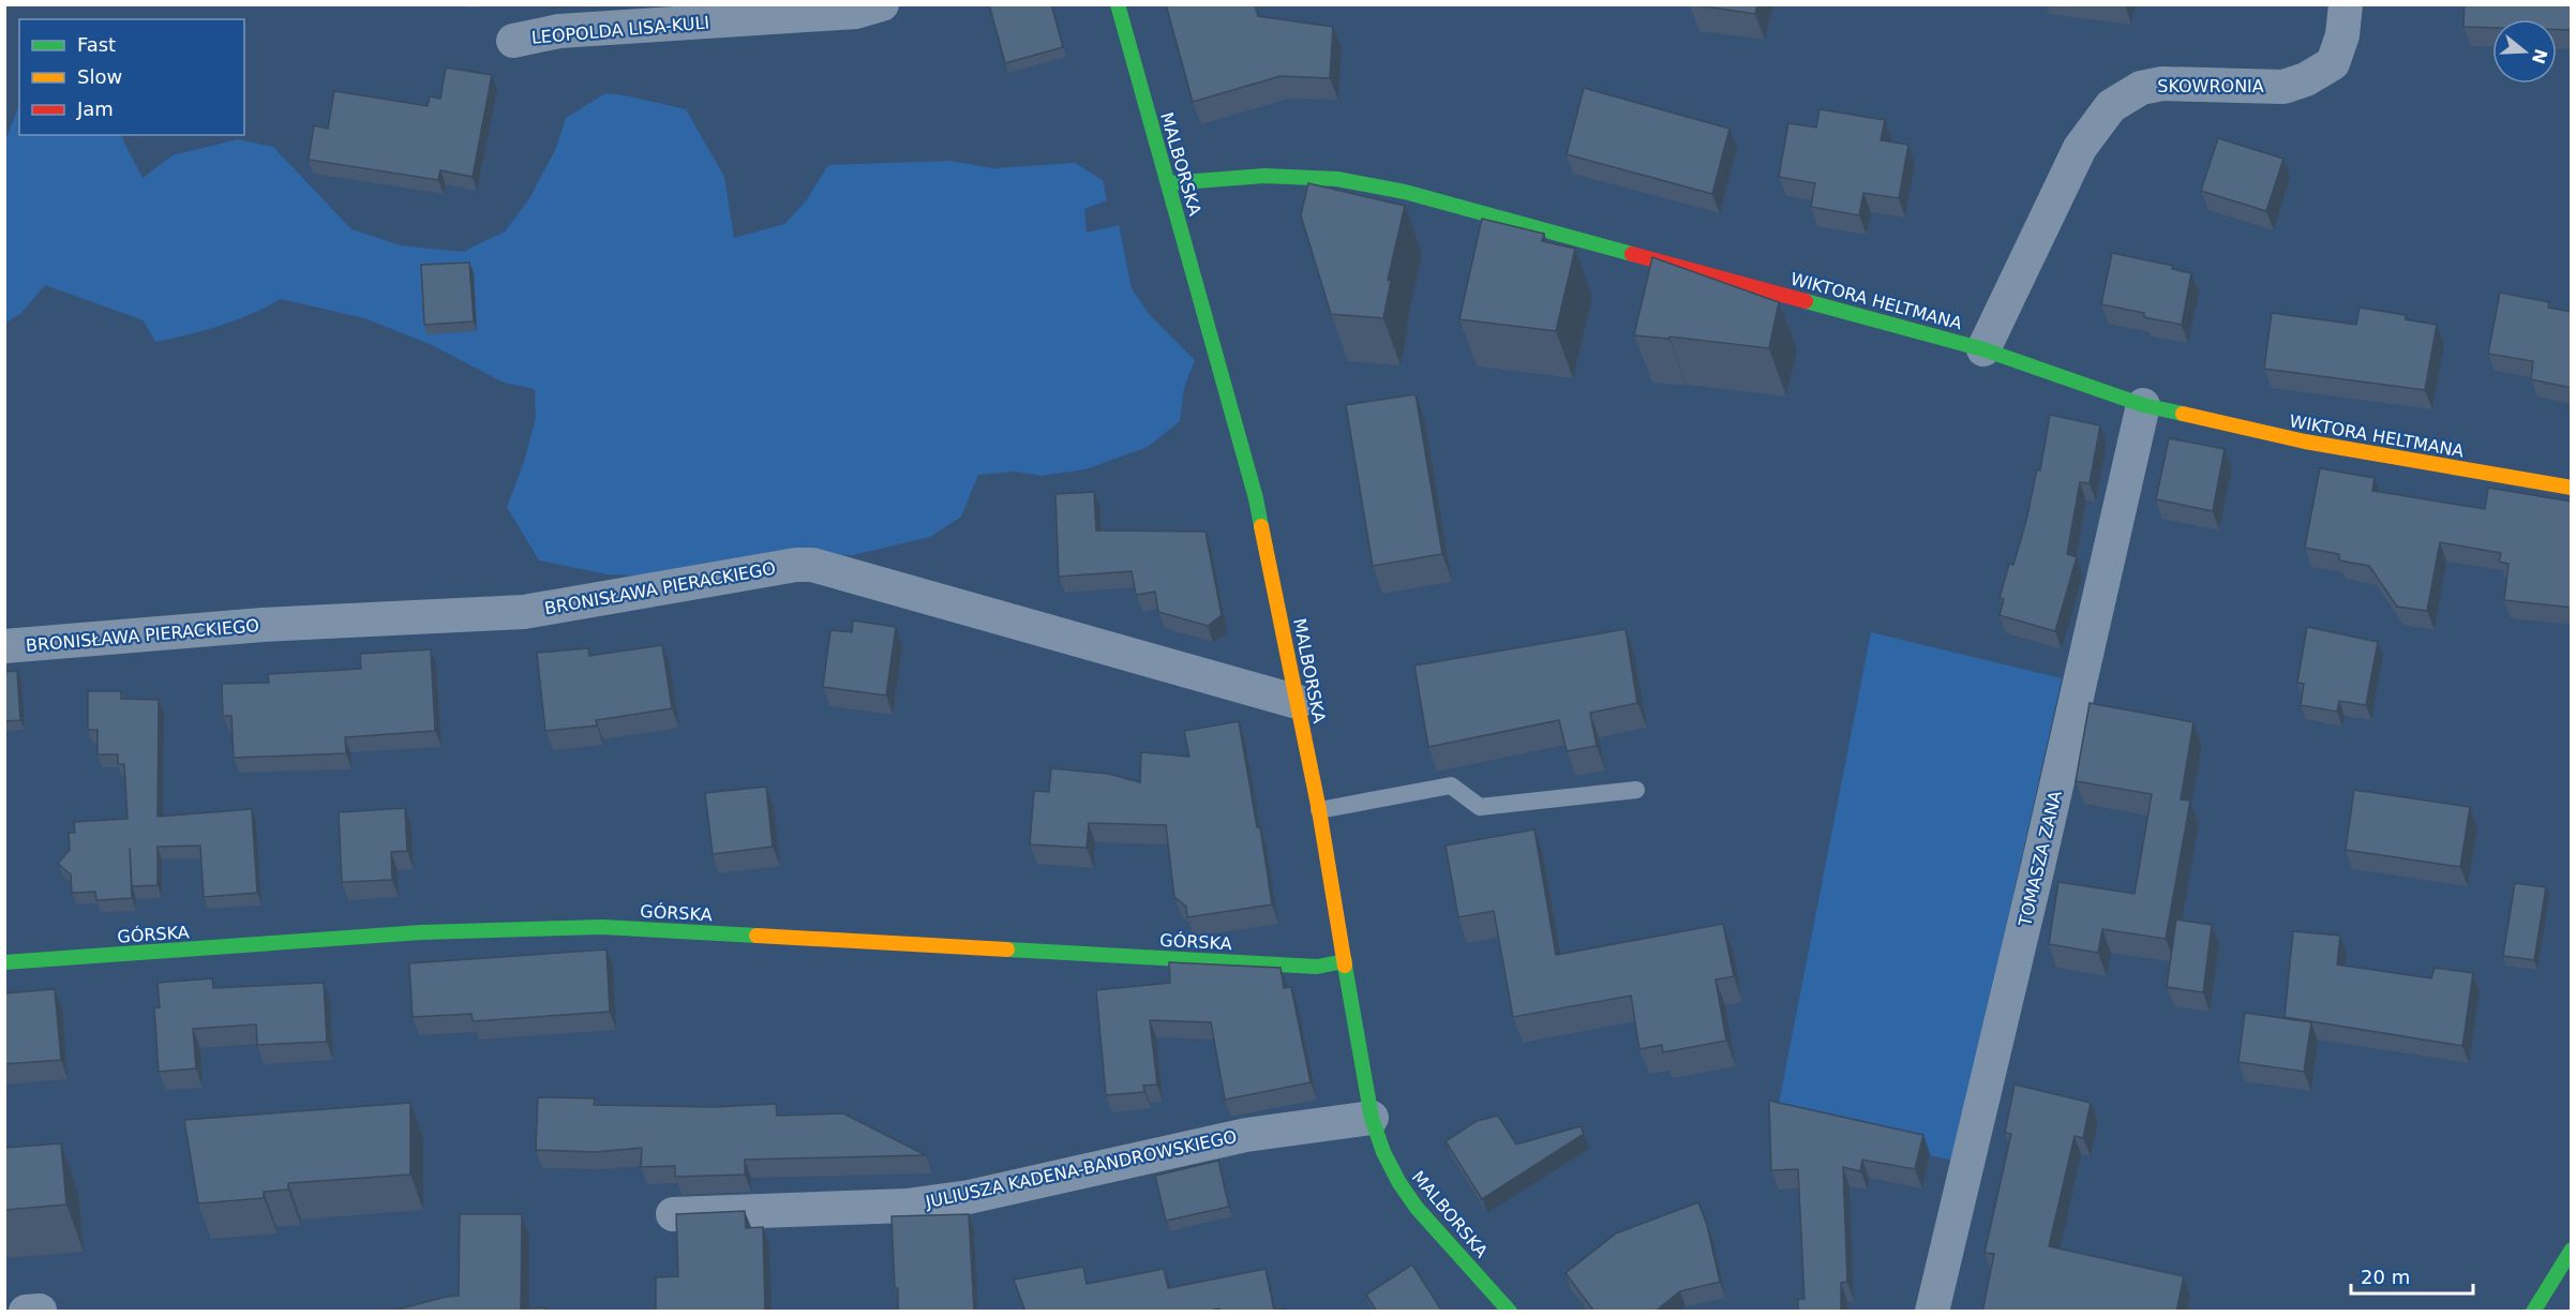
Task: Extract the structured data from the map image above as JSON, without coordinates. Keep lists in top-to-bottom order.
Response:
{
  "streets": {
    "street": [
      "LEOPOLDA LISA-KULI",
      "SKOWRONIA",
      "MALBORSKA",
      "WIKTORA HELTMANA",
      "BRONISŁAWA PIERACKIEGO",
      "TOMASZA ZANA",
      "GÓRSKA",
      "JULIUSZA KADENA-BANDROWSKIEGO"
    ]
  },
  "crossings": [
    ["SKOWRONIA", "WIKTORA HELTMANA"],
    ["MALBORSKA", "WIKTORA HELTMANA"],
    ["MALBORSKA", "BRONISŁAWA PIERACKIEGO"],
    ["MALBORSKA", "GÓRSKA"],
    ["MALBORSKA", "JULIUSZA KADENA-BANDROWSKIEGO"],
    ["WIKTORA HELTMANA", "TOMASZA ZANA"]
  ],
  "legend": ["Fast", "Slow", "Jam"],
  "scale_bar": "20 m",
  "north": "right"
}
